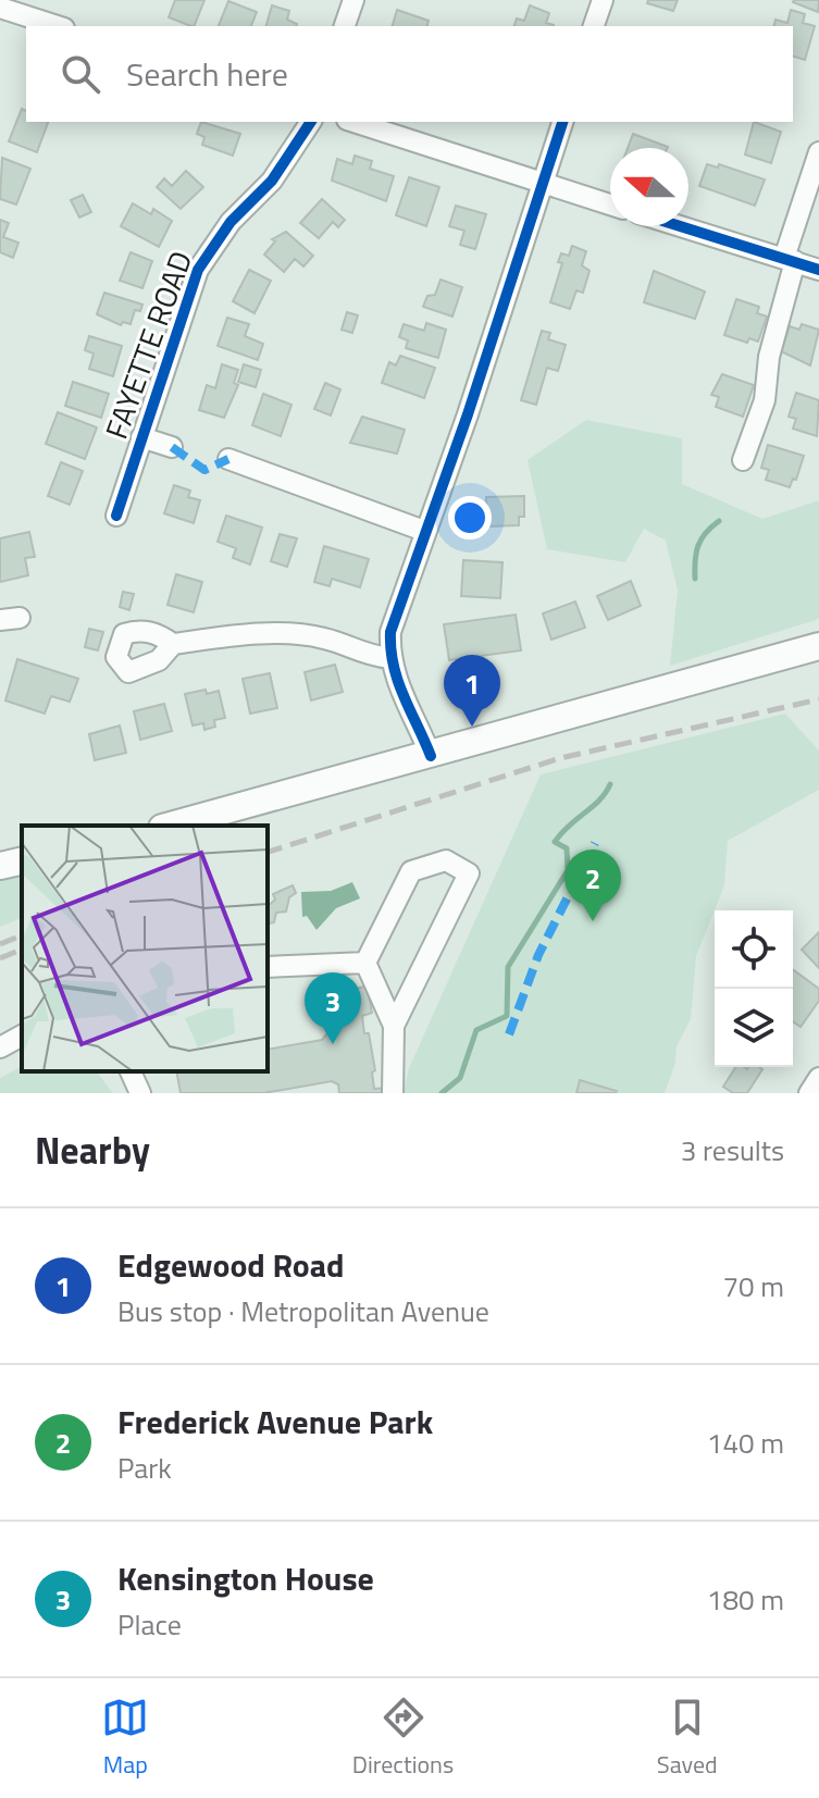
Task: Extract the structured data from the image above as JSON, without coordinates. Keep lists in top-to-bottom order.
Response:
{
  "streets": {
    "street": ["FAYETTE ROAD"]
  },
  "north": "left",
  "page": {
    "search": "Search here",
    "pins": ["1", "2", "3"],
    "heading": ["Nearby", "3 results"],
    "list": [
      {
        "mark": "1",
        "name": "Edgewood Road",
        "note": "Bus stop · Metropolitan Avenue",
        "value": "70 m"
      },
      {
        "mark": "2",
        "name": "Frederick Avenue Park",
        "note": "Park",
        "value": "140 m"
      },
      {
        "mark": "3",
        "name": "Kensington House",
        "note": "Place",
        "value": "180 m"
      }
    ],
    "nav": ["Map", "Directions", "Saved"]
  }
}
